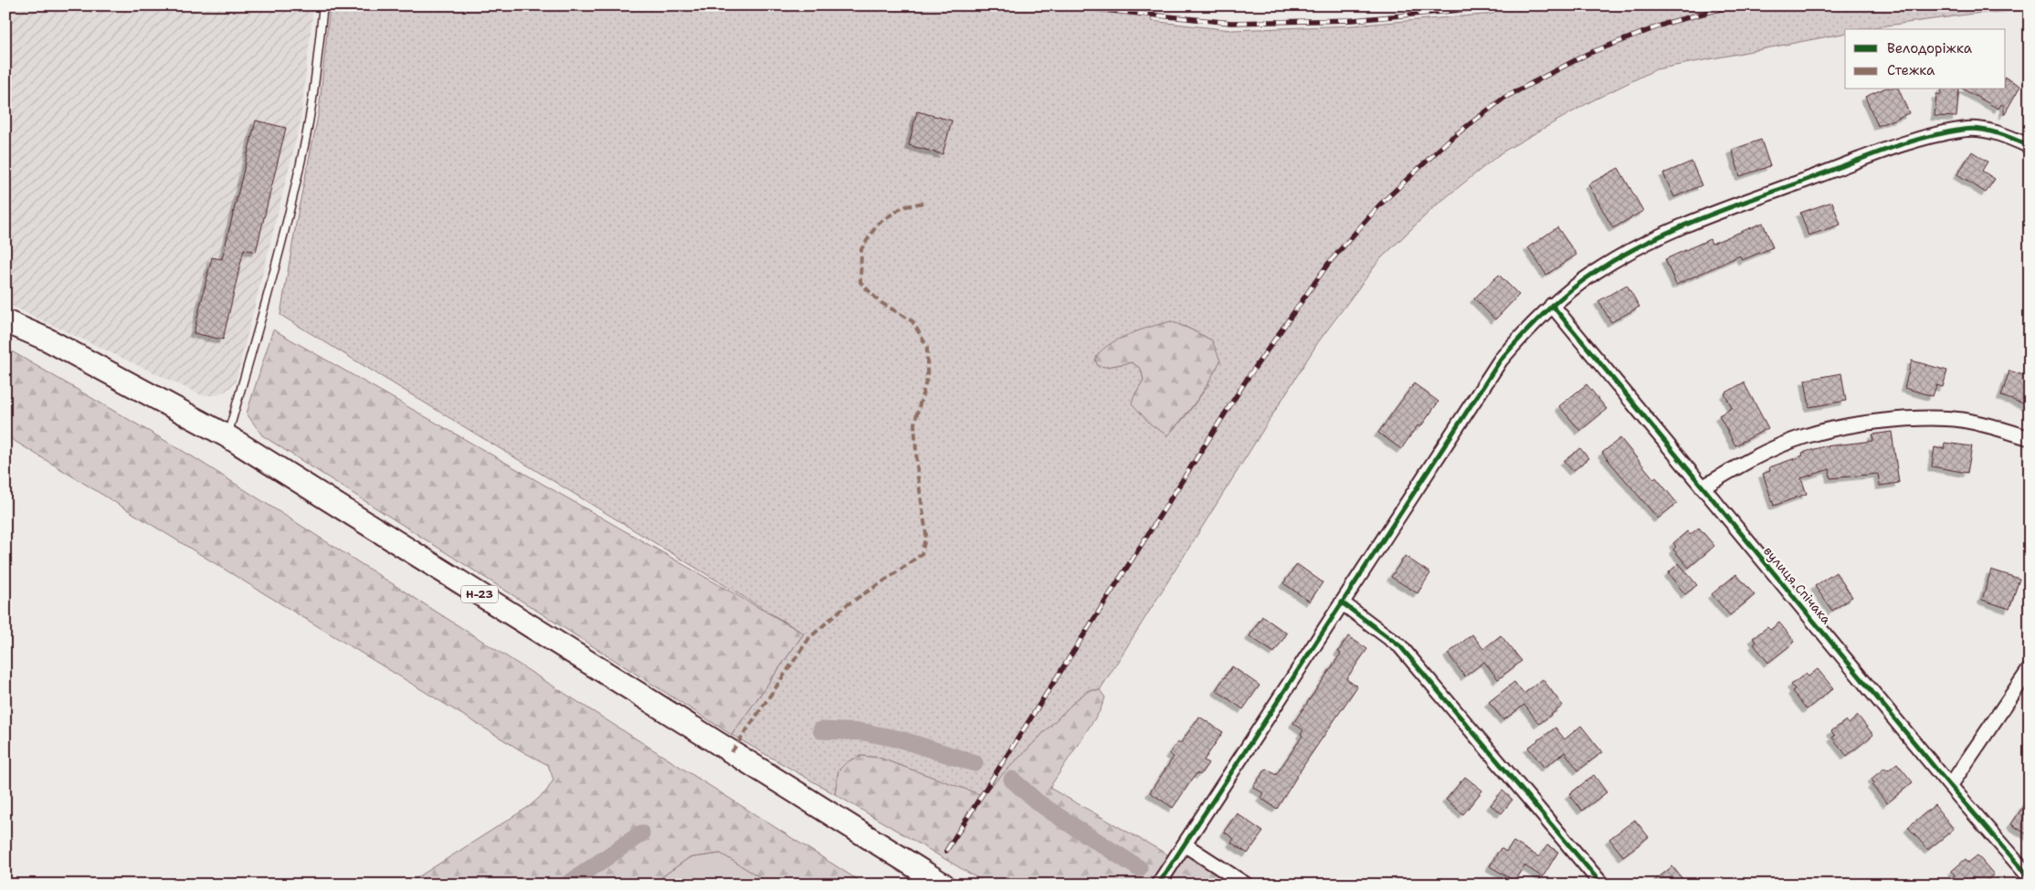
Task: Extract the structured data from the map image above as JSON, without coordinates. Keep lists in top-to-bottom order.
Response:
{
  "streets": {
    "main road": ["Н-23"],
    "street": ["вулиця Спічака"]
  },
  "legend": ["Велодоріжка", "Стежка"]
}
